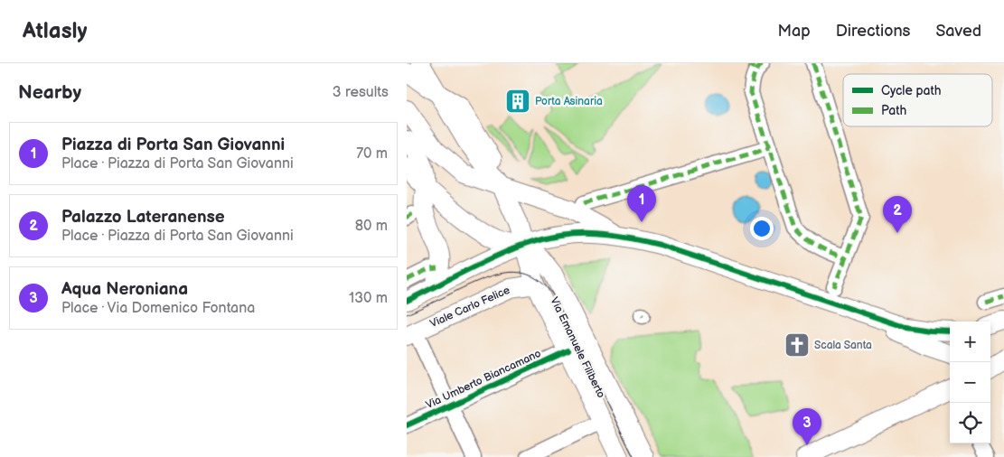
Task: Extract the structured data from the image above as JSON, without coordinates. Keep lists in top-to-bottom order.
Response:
{
  "streets": {
    "main road": ["Viale Carlo Felice", "Via Emanuele Filiberto"],
    "street": ["Via Umberto Biancamano"]
  },
  "crossings": [
    ["Viale Carlo Felice", "Via Emanuele Filiberto"],
    ["Via Emanuele Filiberto", "Via Umberto Biancamano"]
  ],
  "places": {
    "building": ["Porta Asinaria"],
    "church": ["Scala Santa"]
  },
  "legend": ["Cycle path", "Path"],
  "page": {
    "header": "Atlasly",
    "nav": ["Map", "Directions", "Saved"],
    "heading": ["Nearby", "3 results"],
    "list": [
      {
        "mark": "1",
        "name": "Piazza di Porta San Giovanni",
        "note": "Place · Piazza di Porta San Giovanni",
        "value": "70 m"
      },
      {
        "mark": "2",
        "name": "Palazzo Lateranense",
        "note": "Place · Piazza di Porta San Giovanni",
        "value": "80 m"
      },
      {
        "mark": "3",
        "name": "Aqua Neroniana",
        "note": "Place · Via Domenico Fontana",
        "value": "130 m"
      }
    ],
    "pins": ["1", "2", "3"],
    "map_buttons": ["+", "−"]
  }
}
